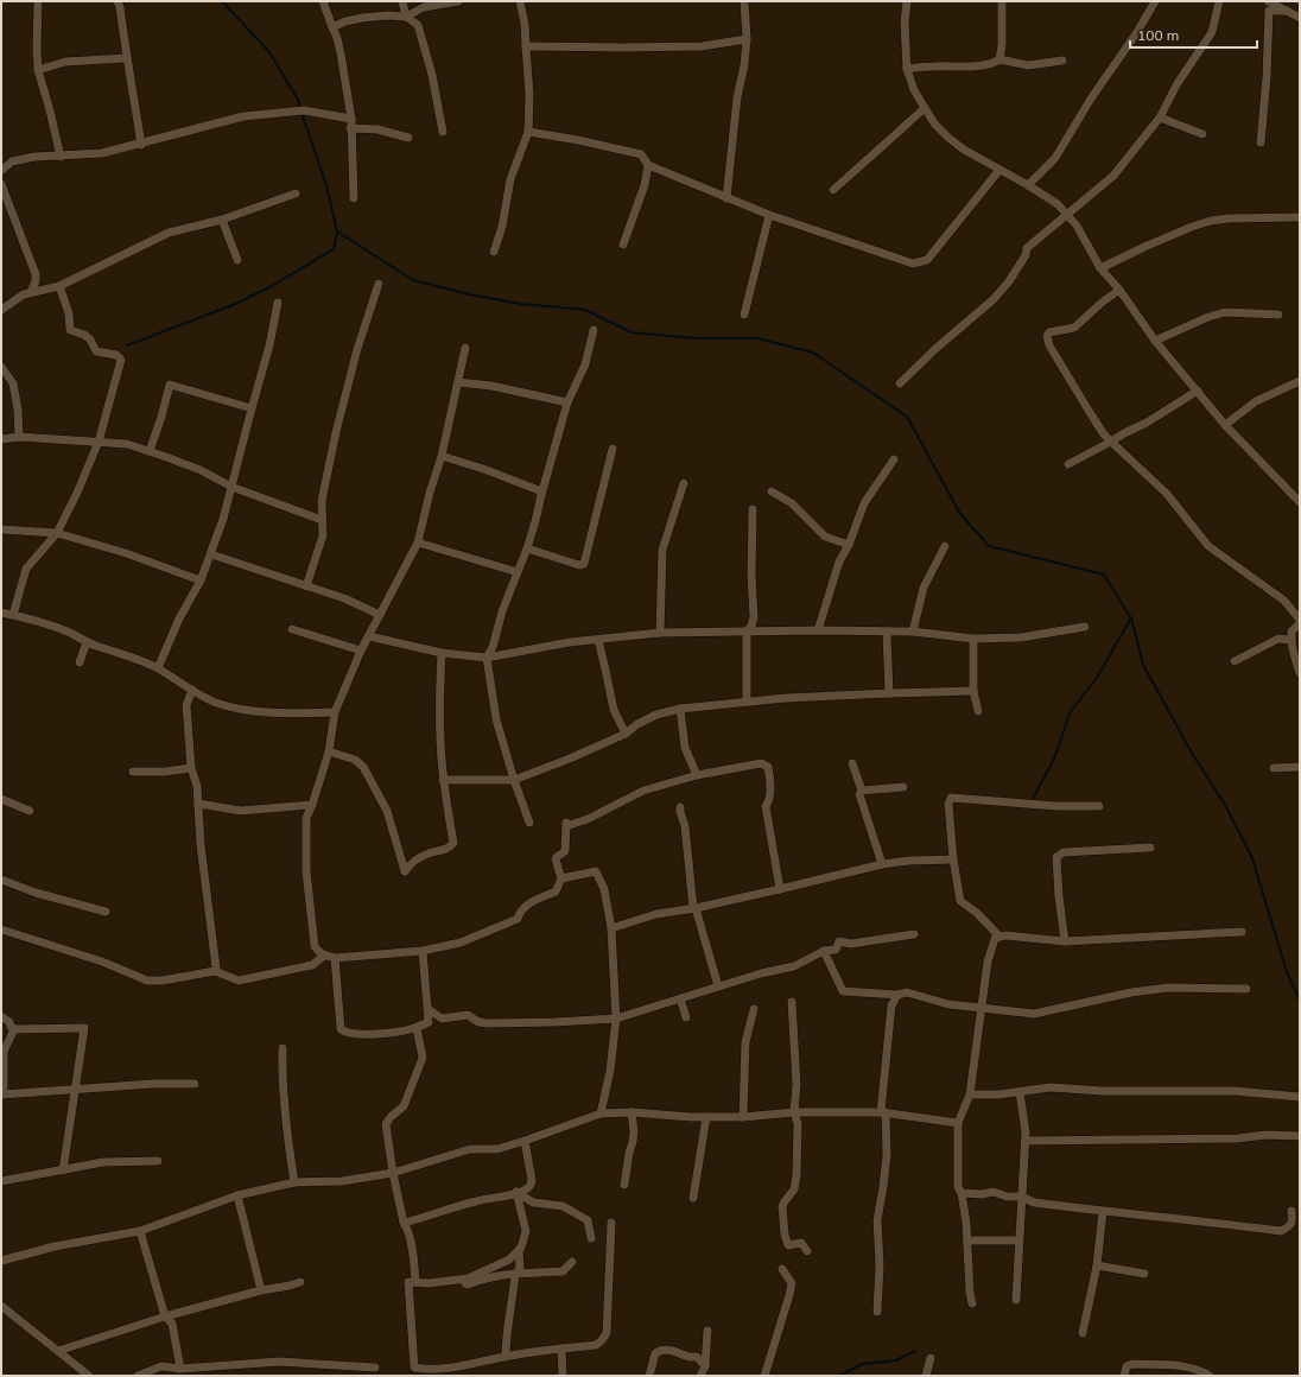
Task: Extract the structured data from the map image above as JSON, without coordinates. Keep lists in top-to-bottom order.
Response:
{
  "scale_bar": "100 m"
}
